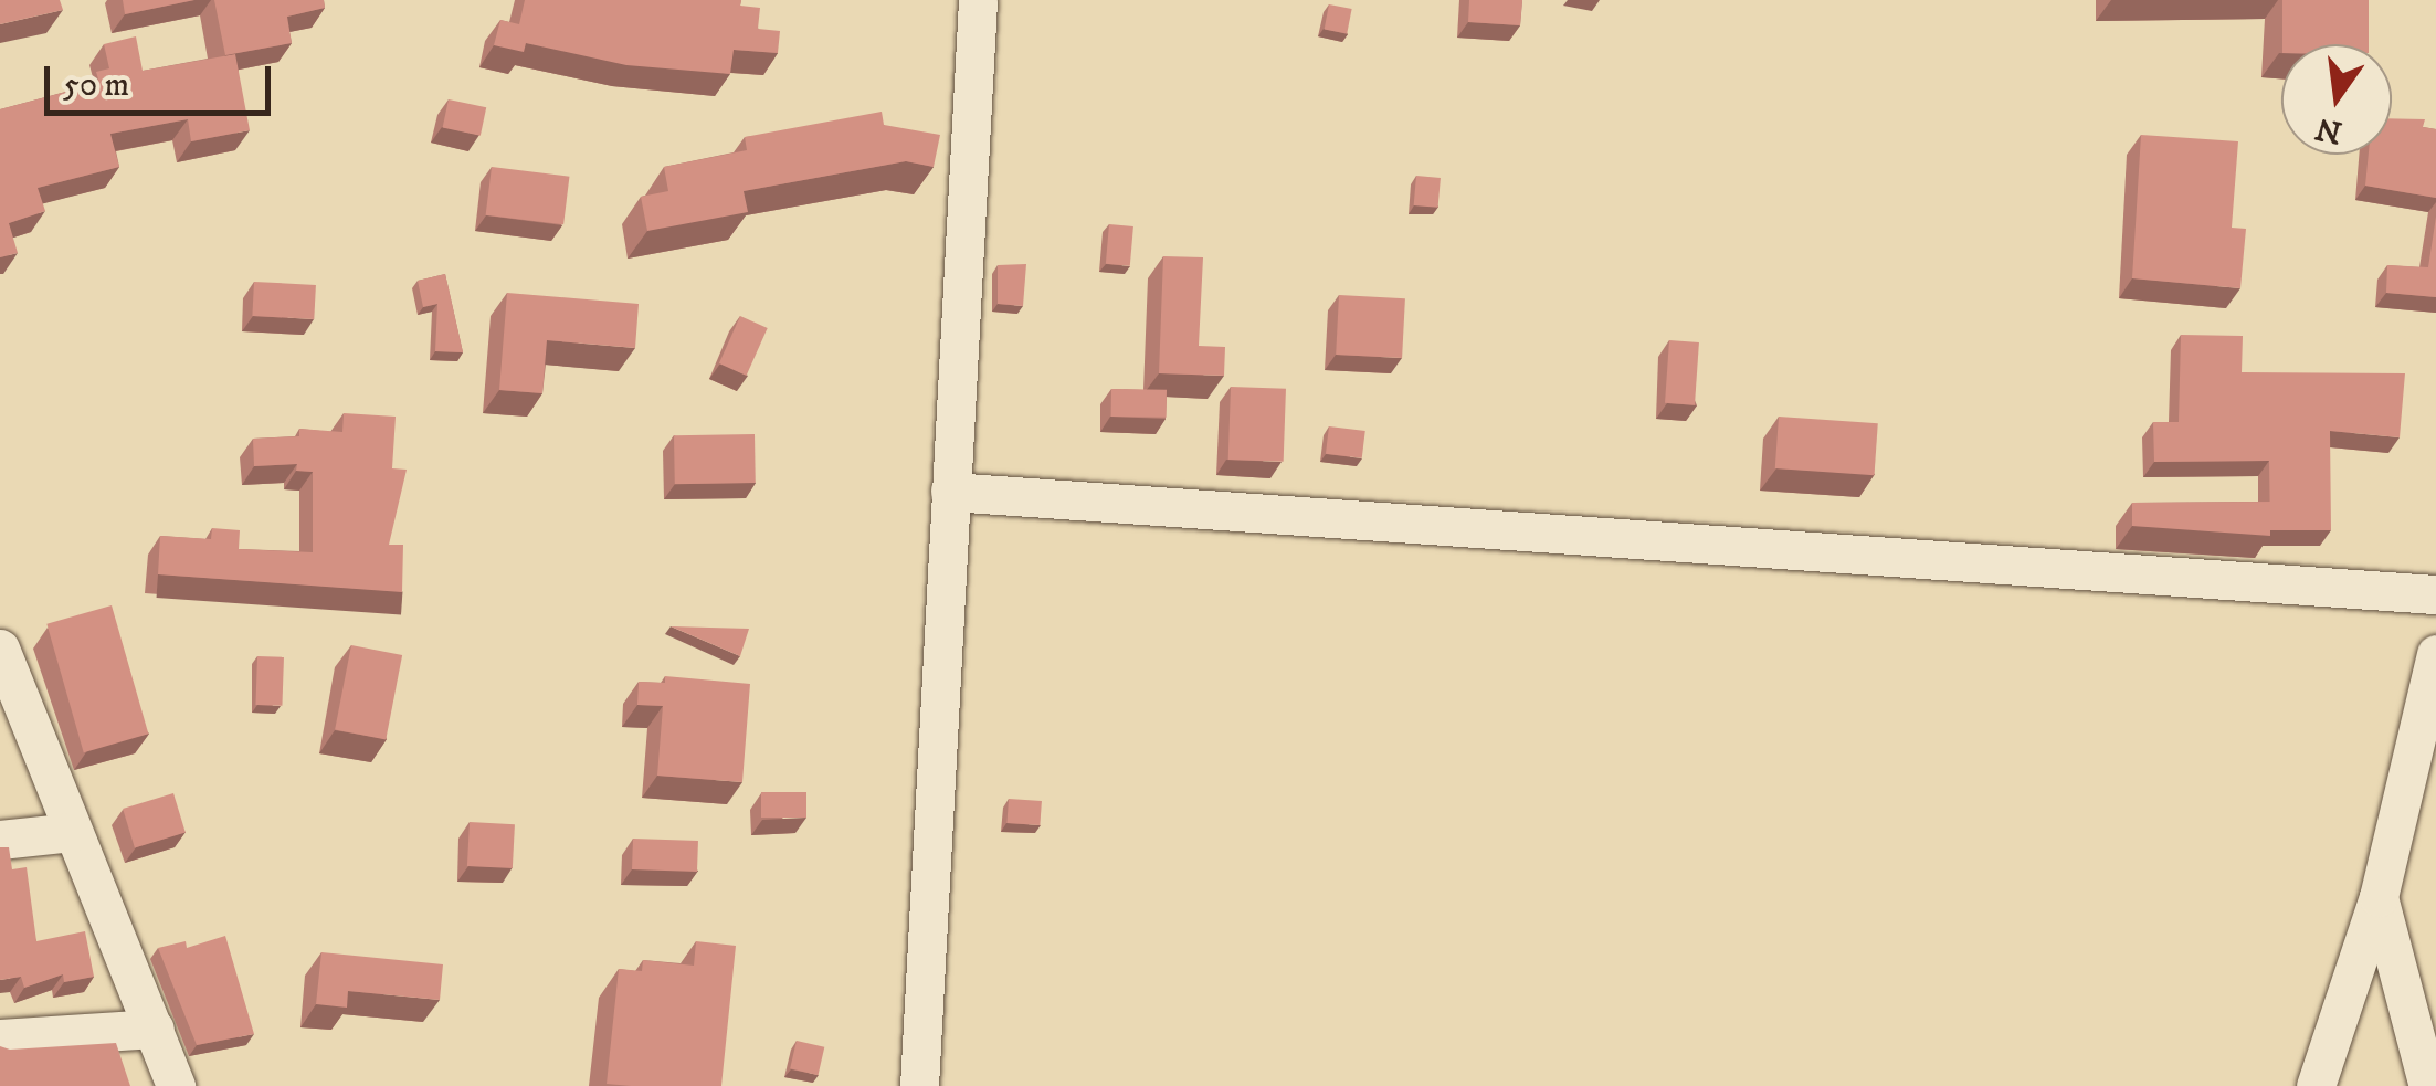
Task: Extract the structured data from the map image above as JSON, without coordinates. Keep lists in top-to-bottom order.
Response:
{
  "scale_bar": "50 m",
  "north": "bottom"
}
